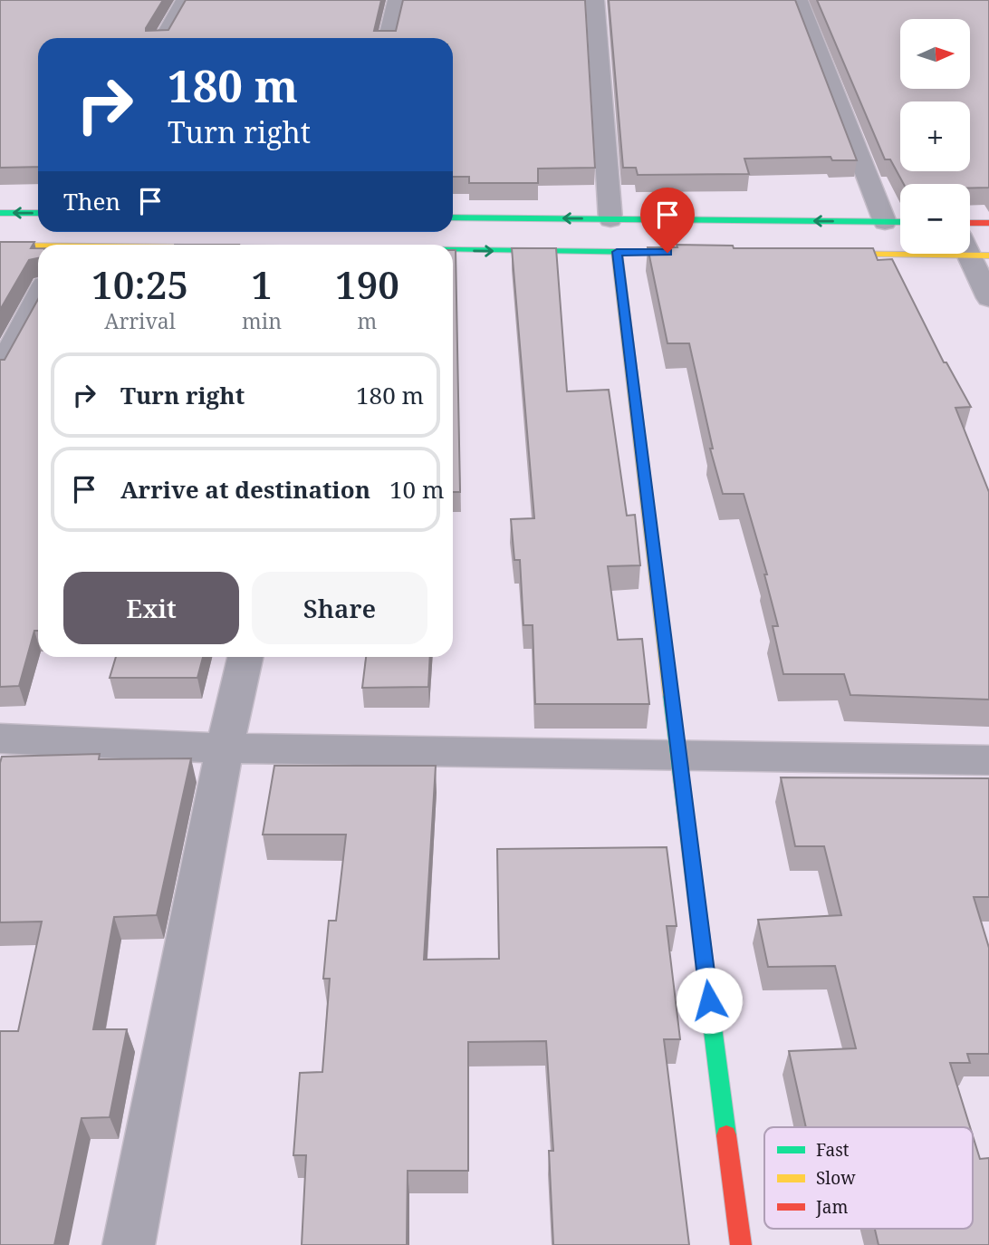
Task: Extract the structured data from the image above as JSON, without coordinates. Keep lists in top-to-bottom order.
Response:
{
  "legend": ["Fast", "Slow", "Jam"],
  "north": "right",
  "page": {
    "map_buttons": ["+", "−"],
    "turn": ["180 m", "Turn right"],
    "then": "Then",
    "eta": [
      "10:25",
      "Arrival",
      "1",
      "min",
      "190",
      "m"
    ],
    "list": [
      {
        "name": "Turn right",
        "value": "180 m"
      },
      {
        "name": "Arrive at destination",
        "value": "10 m"
      }
    ],
    "buttons": ["Exit", "Share"]
  }
}
